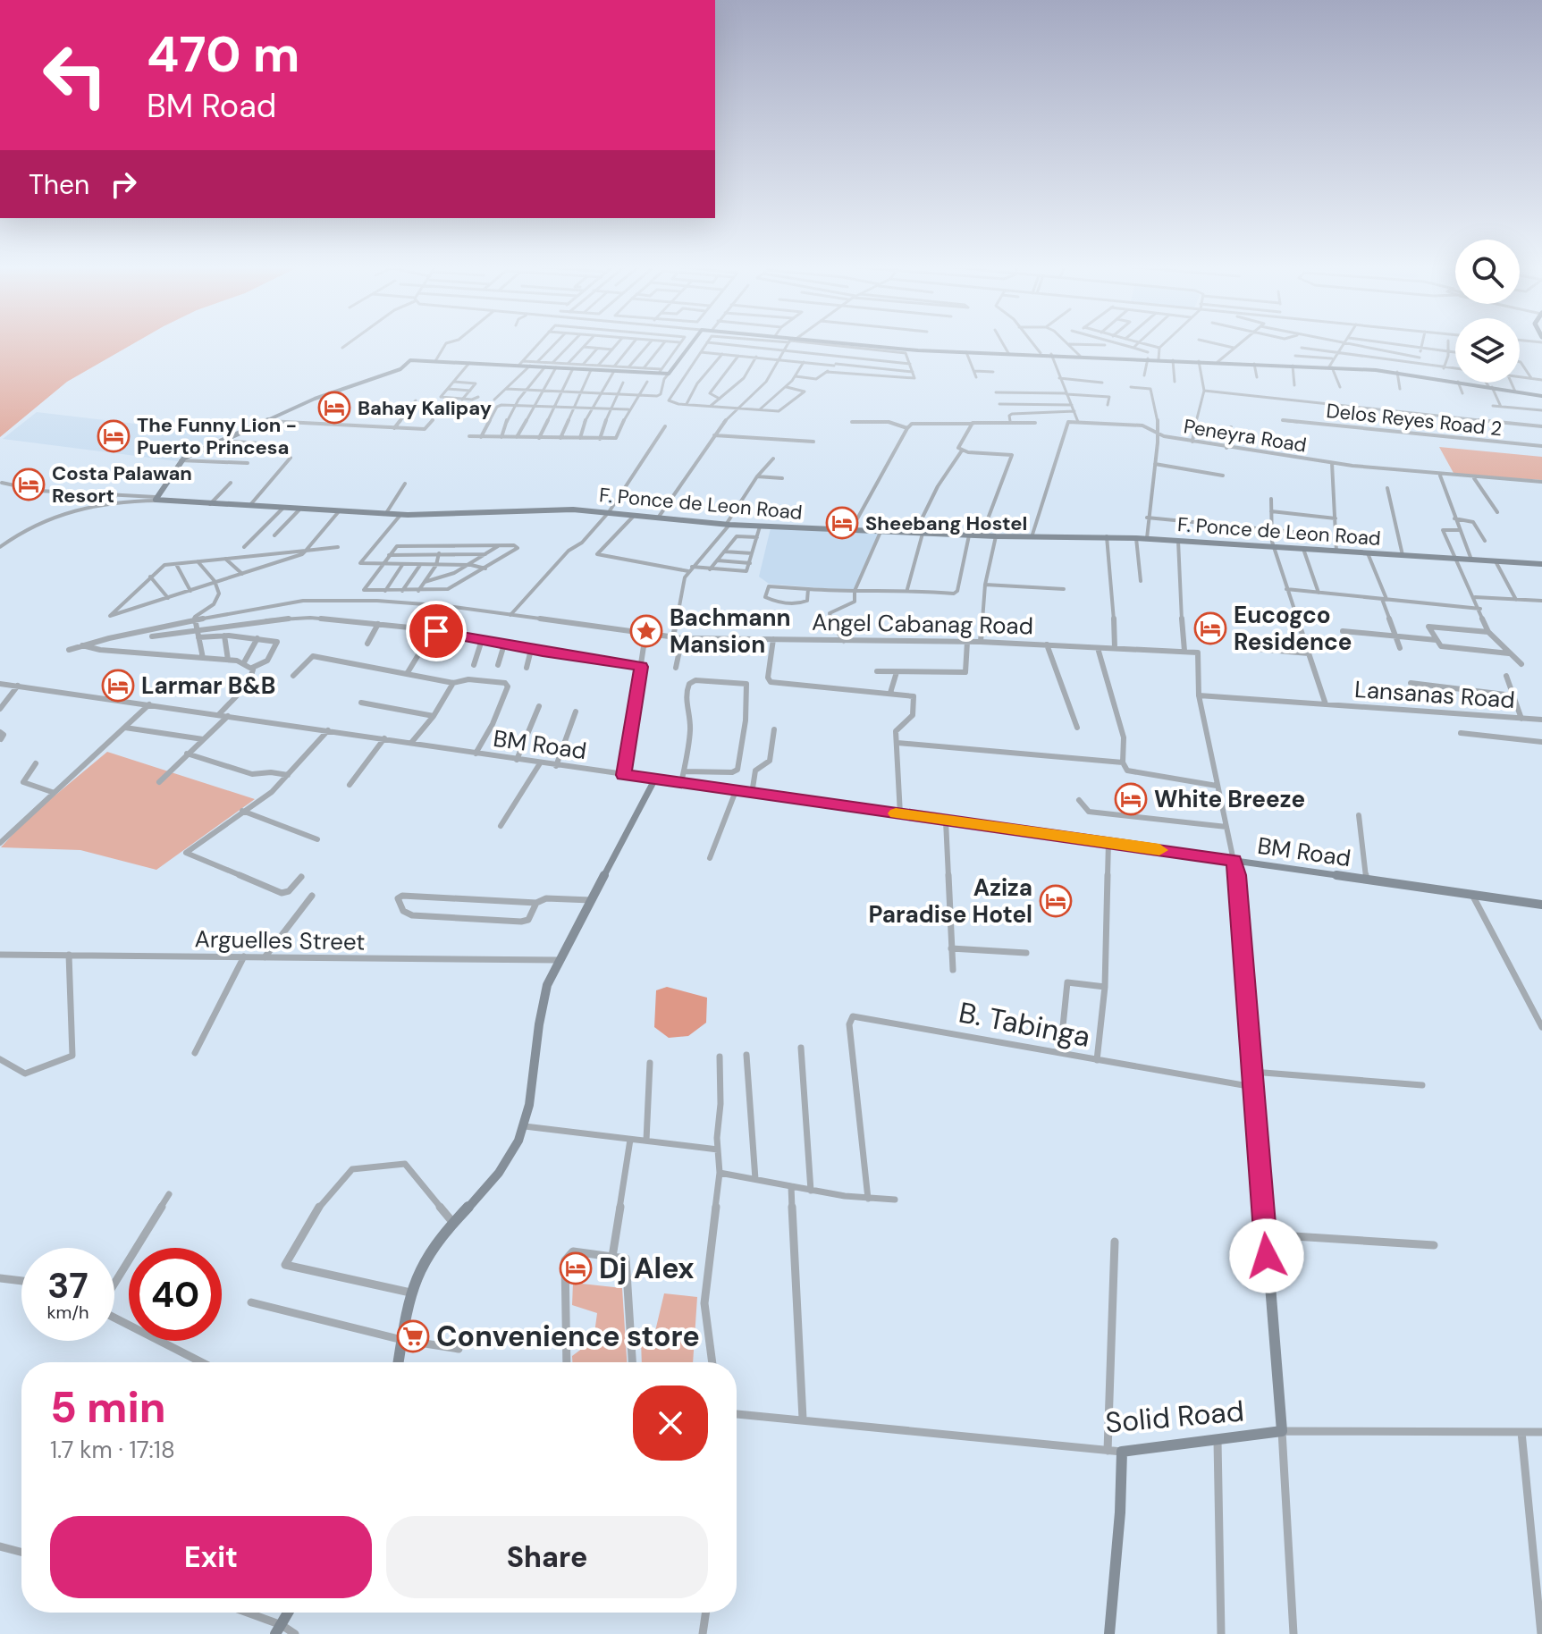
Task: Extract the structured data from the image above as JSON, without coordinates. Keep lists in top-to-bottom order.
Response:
{
  "streets": {
    "street": [
      "Delos Reyes Road 2",
      "Peneyra Road",
      "F. Ponce de Leon Road",
      "Angel Cabanag Road",
      "Lansanas Road",
      "BM Road",
      "Arguelles Street",
      "B. Tabinga",
      "Solid Road"
    ]
  },
  "crossings": [
    ["Angel Cabanag Road", "Lansanas Road"]
  ],
  "places": {
    "hotel": [
      "Bahay Kalipay",
      "The Funny Lion - Puerto Princesa",
      "Costa Palawan Resort",
      "Sheebang Hostel",
      "Eucogco Residence",
      "Larmar B&B",
      "White Breeze",
      "Aziza Paradise Hotel",
      "Dj Alex"
    ],
    "place": ["Bachmann Mansion"],
    "supermarket": ["Convenience store"]
  },
  "page": {
    "turn": ["470 m", "BM Road"],
    "then": "Then",
    "speed": "37 km/h",
    "limit": "40",
    "heading": ["5 min", "1.7 km · 17:18"],
    "buttons": ["Exit", "Share"]
  }
}
